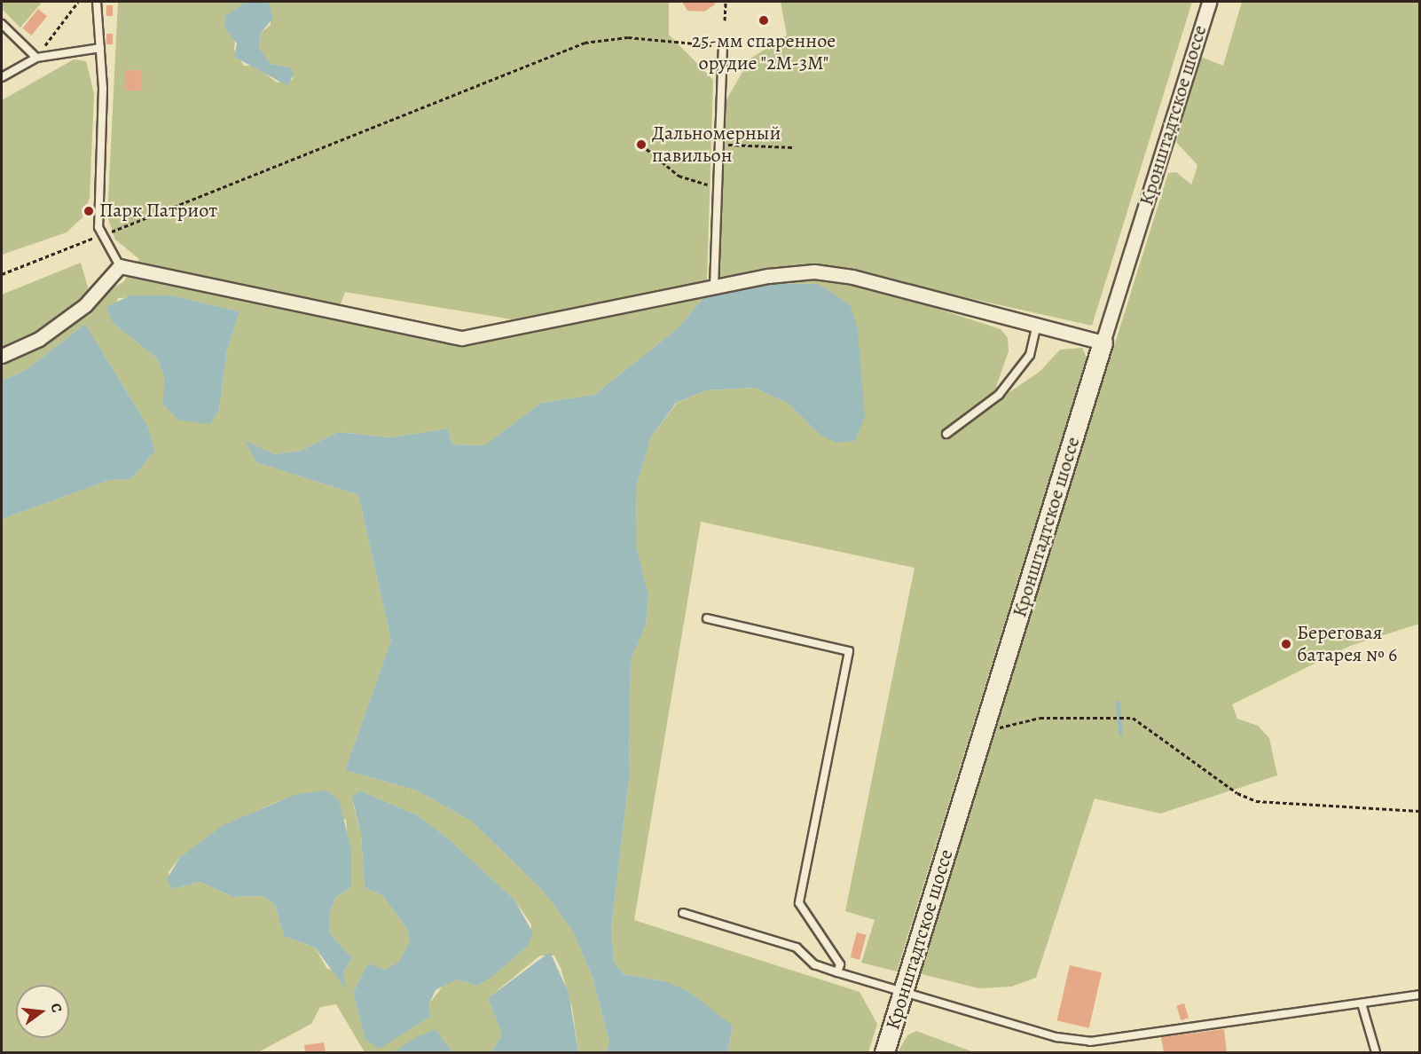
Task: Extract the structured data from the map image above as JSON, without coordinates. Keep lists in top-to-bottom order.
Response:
{
  "streets": {
    "street": ["Кронштадтское шоссе"]
  },
  "places": [
    "25-мм спаренное орудие \"2М-3М\"",
    "Дальномерный павильон",
    "Парк Патриот",
    "Береговая батарея № 6"
  ],
  "north": "right"
}
